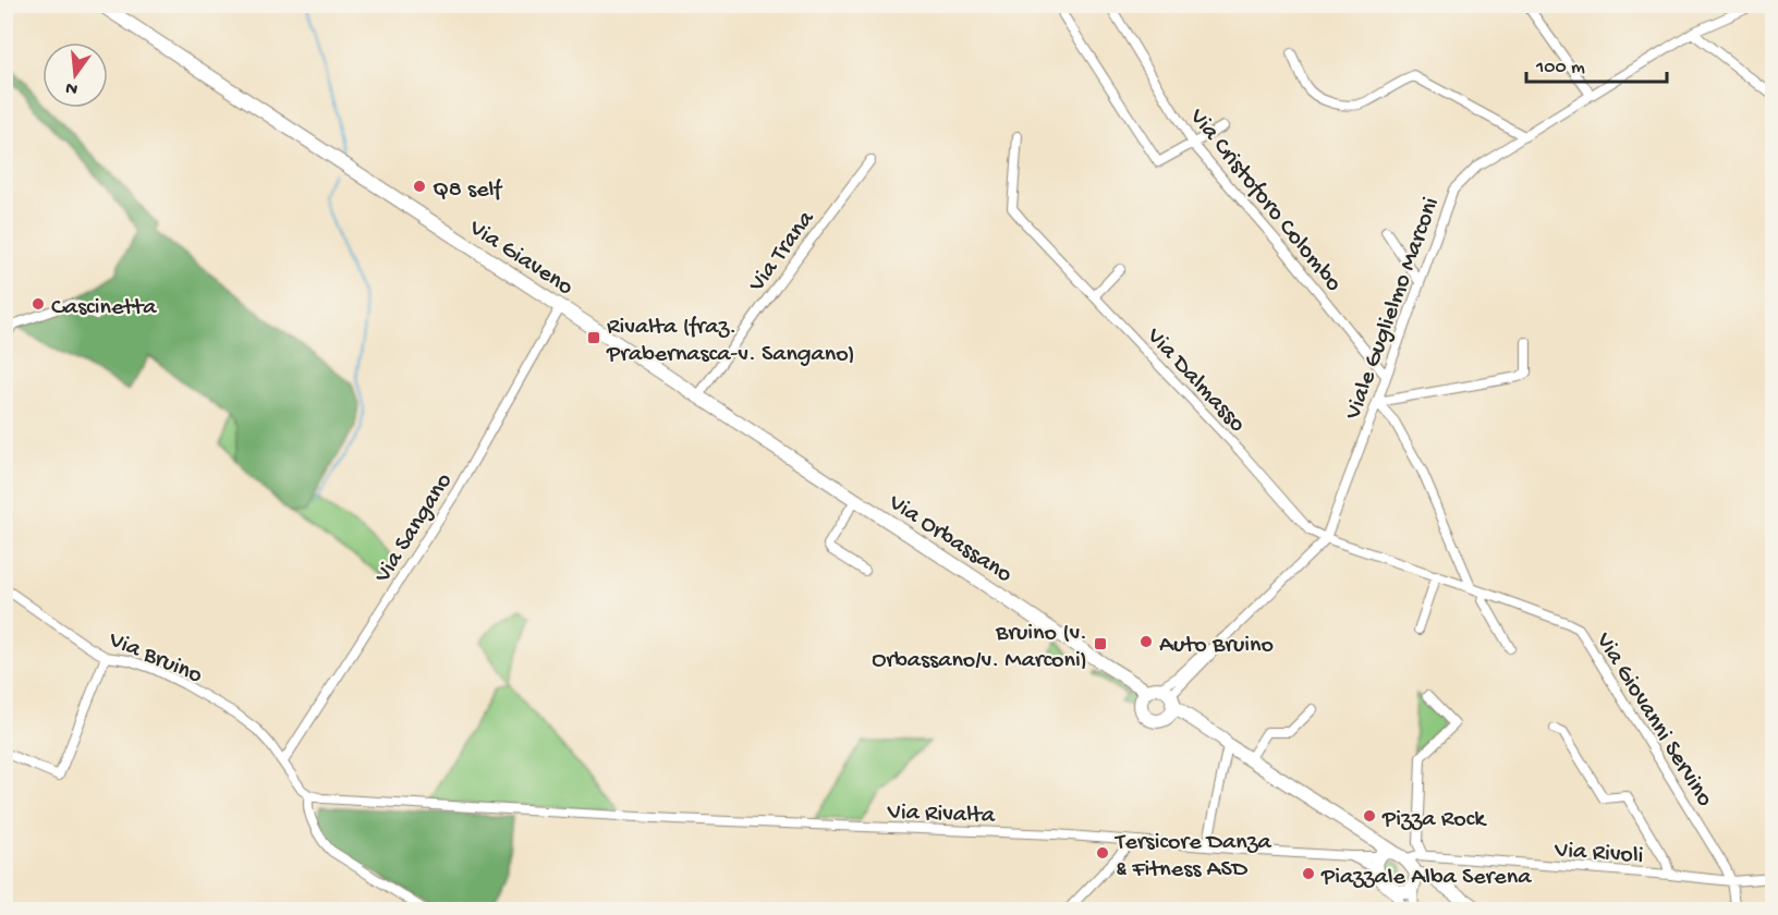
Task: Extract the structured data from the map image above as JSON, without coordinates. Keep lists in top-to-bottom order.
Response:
{
  "streets": {
    "main road": ["Via Giaveno", "Via Orbassano"],
    "street": [
      "Via Cristoforo Colombo",
      "Via Trana",
      "Viale Guglielmo Marconi",
      "Via Dalmasso",
      "Via Sangano",
      "Via Bruino",
      "Via Giovanni Servino",
      "Via Rivalta",
      "Via Rivoli"
    ]
  },
  "crossings": [
    ["Via Cristoforo Colombo", "Viale Guglielmo Marconi"],
    ["Via Trana", "Via Giaveno"],
    ["Via Giaveno", "Via Sangano"],
    ["Via Giaveno", "Via Orbassano"],
    ["Viale Guglielmo Marconi", "Via Dalmasso"],
    ["Viale Guglielmo Marconi", "Via Orbassano"],
    ["Via Dalmasso", "Via Giovanni Servino"],
    ["Via Sangano", "Via Bruino"],
    ["Via Orbassano", "Via Rivalta"],
    ["Via Orbassano", "Via Rivoli"],
    ["Via Bruino", "Via Rivalta"],
    ["Via Giovanni Servino", "Via Rivoli"]
  ],
  "places": {
    "other": [
      "Q8 self",
      "Cascinetta",
      "Auto Bruino",
      "Pizza Rock",
      "Tersicore Danza & Fitness ASD",
      "Piazzale Alba Serena"
    ],
    "transit": ["Rivalta (fraz. Prabernasca-v. Sangano)", "Bruino (v. Orbassano/v. Marconi)"]
  },
  "scale_bar": "100 m",
  "north": "bottom"
}
